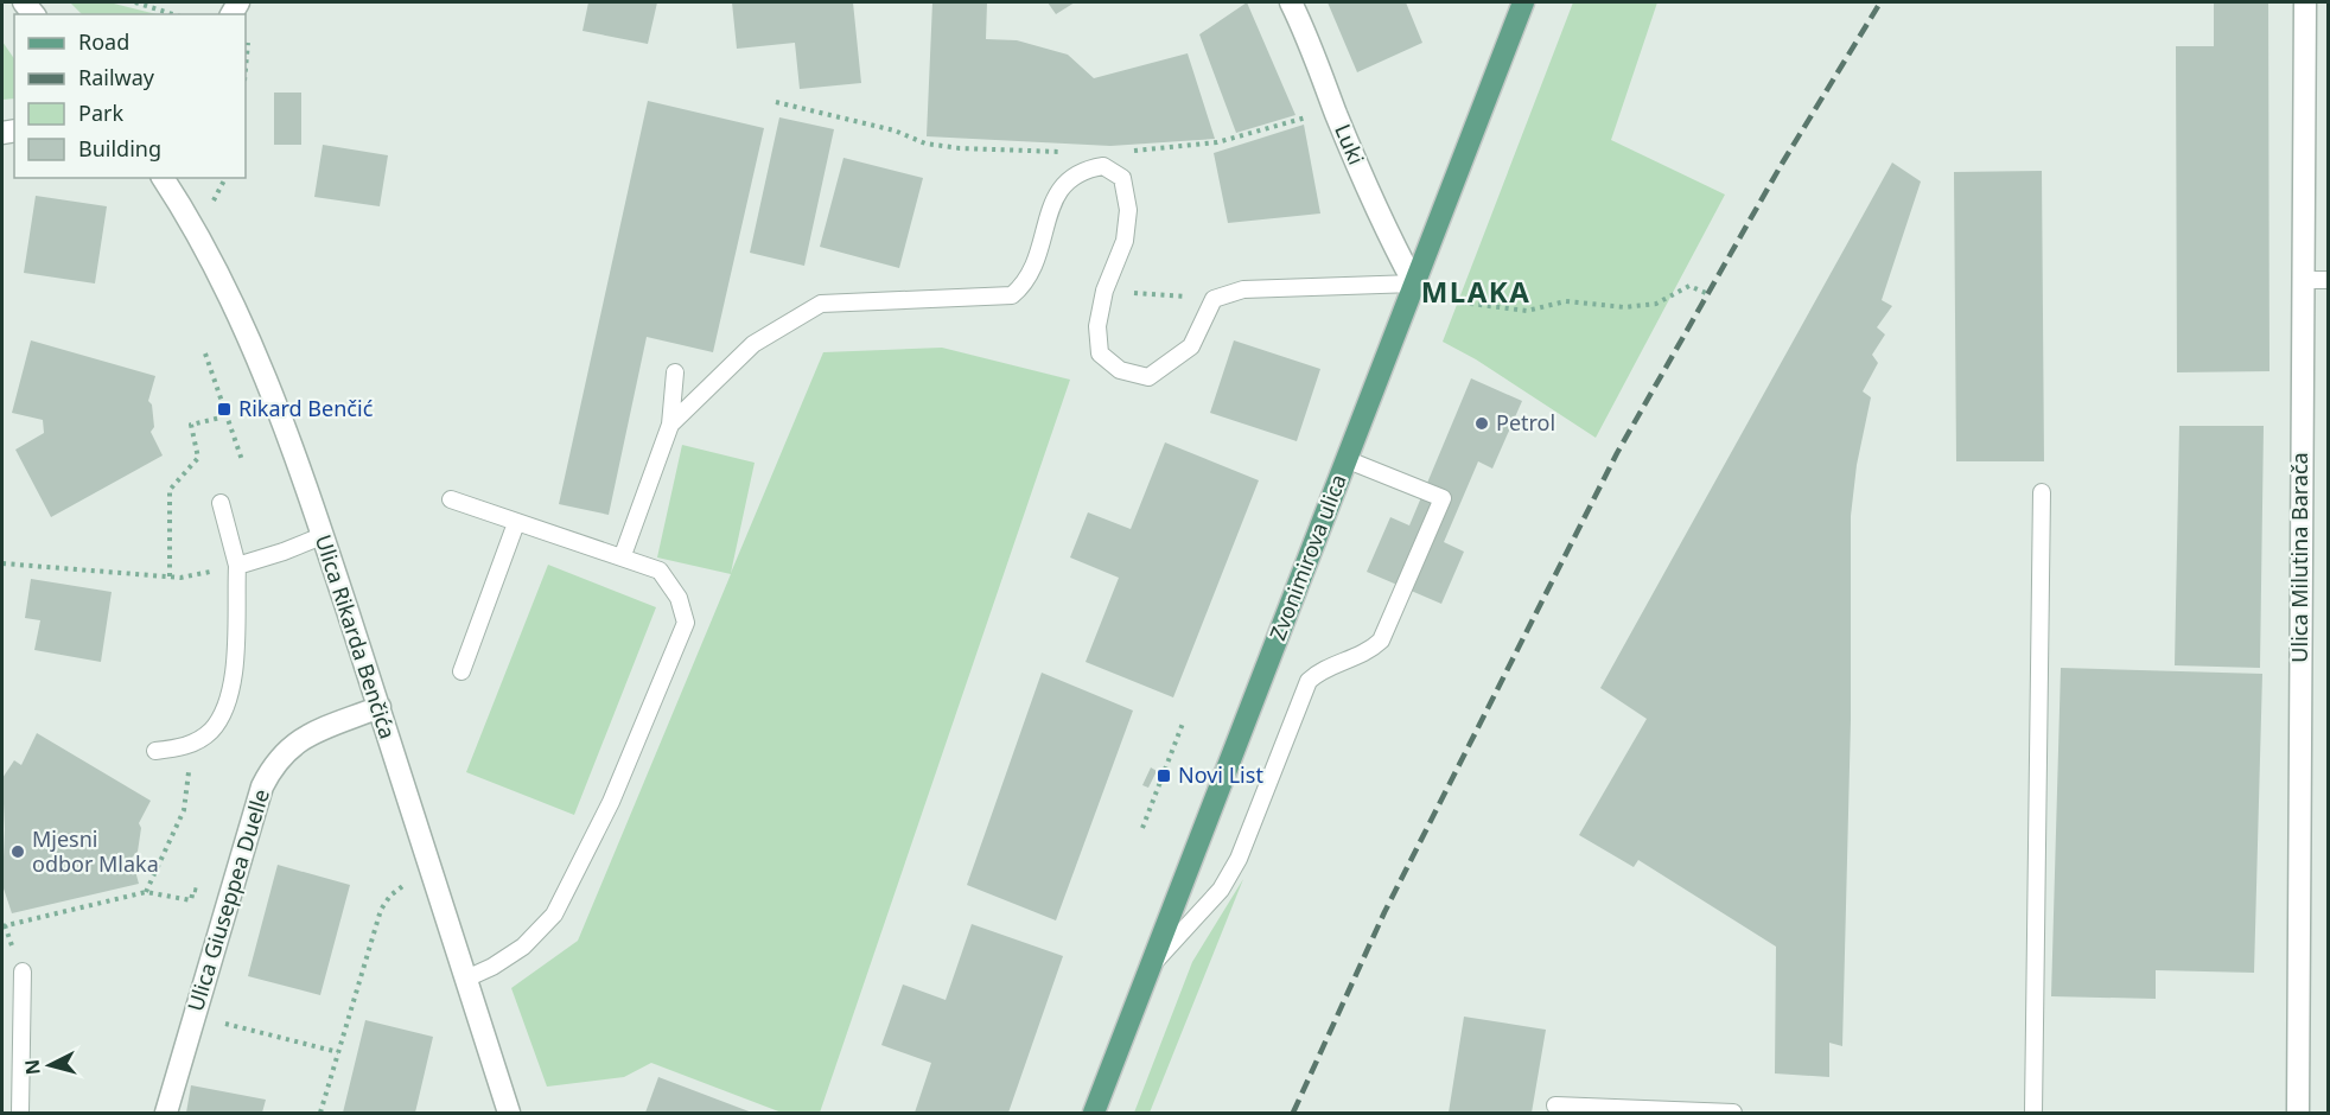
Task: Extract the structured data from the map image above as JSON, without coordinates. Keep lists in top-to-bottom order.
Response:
{
  "streets": {
    "main road": ["Zvonimirova ulica"],
    "street": [
      "Luki",
      "Ulica Milutina Barača",
      "Ulica Rikarda Benčića",
      "Ulica Giuseppea Duelle"
    ]
  },
  "crossings": [
    ["Luki", "Zvonimirova ulica"],
    ["Ulica Rikarda Benčića", "Ulica Giuseppea Duelle"]
  ],
  "districts": ["MLAKA"],
  "places": {
    "transit": ["Rikard Benčić", "Novi List"],
    "other": ["Petrol", "Mjesni odbor Mlaka"]
  },
  "legend": [
    "Road",
    "Railway",
    "Park",
    "Building"
  ],
  "north": "left"
}
